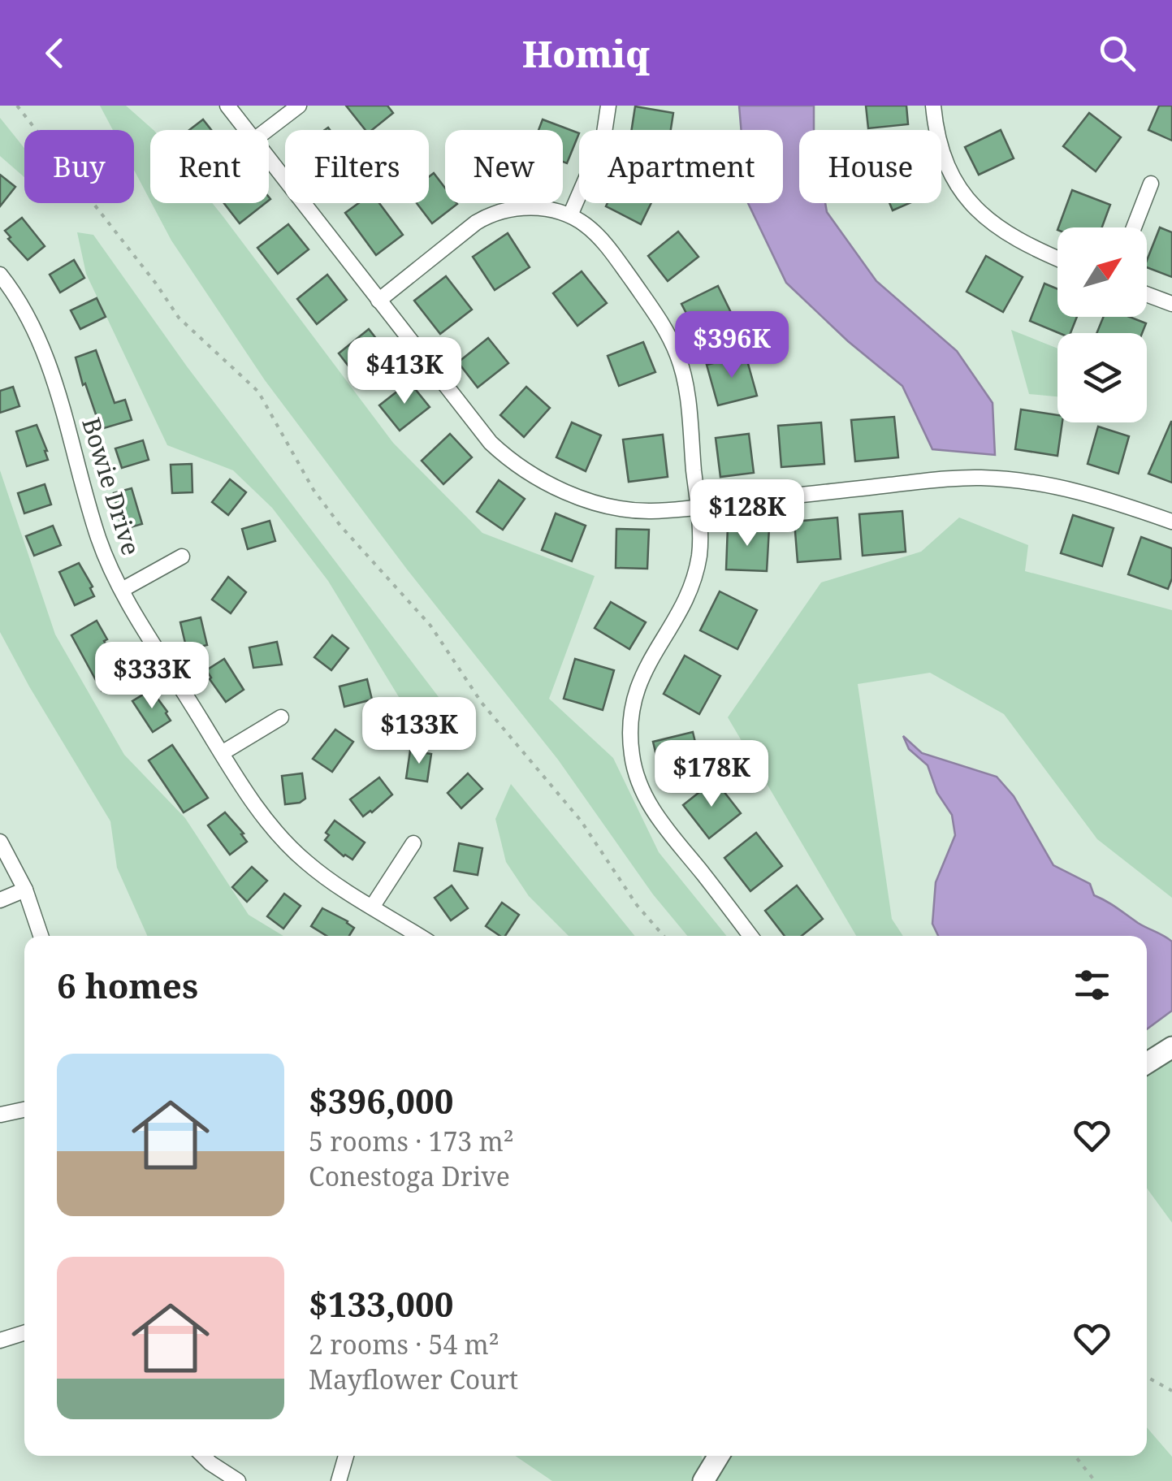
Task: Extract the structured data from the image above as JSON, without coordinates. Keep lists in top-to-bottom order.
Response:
{
  "streets": {
    "street": ["Bowie Drive"]
  },
  "north": "top right",
  "page": {
    "header": "Homiq",
    "chip": [
      "Buy",
      "Rent",
      "Filters",
      "New",
      "Apartment",
      "House"
    ],
    "price": [
      "$396K",
      "$413K",
      "$128K",
      "$333K",
      "$133K",
      "$178K"
    ],
    "heading": "6 homes",
    "list": [
      {
        "name": "$396,000",
        "note": "5 rooms · 173 m² · Conestoga Drive"
      },
      {
        "name": "$133,000",
        "note": "2 rooms · 54 m² · Mayflower Court"
      }
    ]
  }
}
